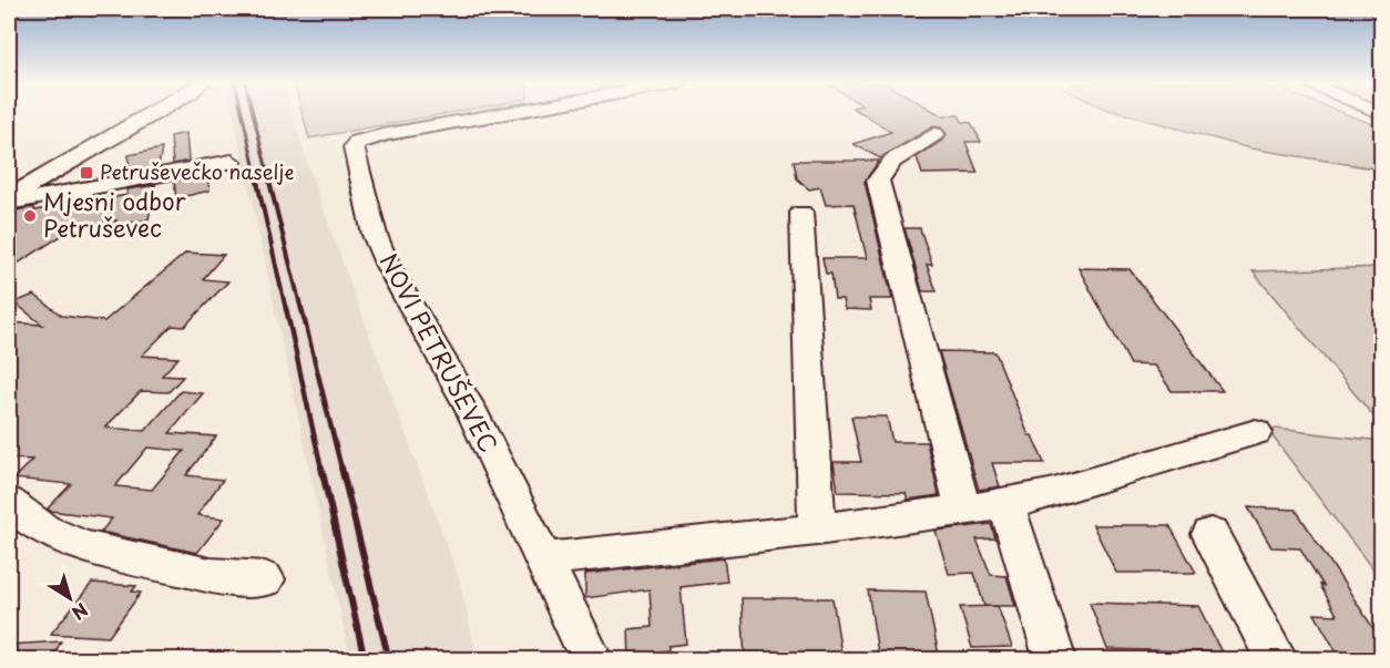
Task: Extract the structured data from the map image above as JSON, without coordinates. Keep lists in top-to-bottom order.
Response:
{
  "streets": {
    "street": ["NOVI PETRUŠEVEC"]
  },
  "places": {
    "transit": ["Petruševečko naselje"],
    "other": ["Mjesni odbor Petruševec"]
  },
  "north": "bottom right"
}
